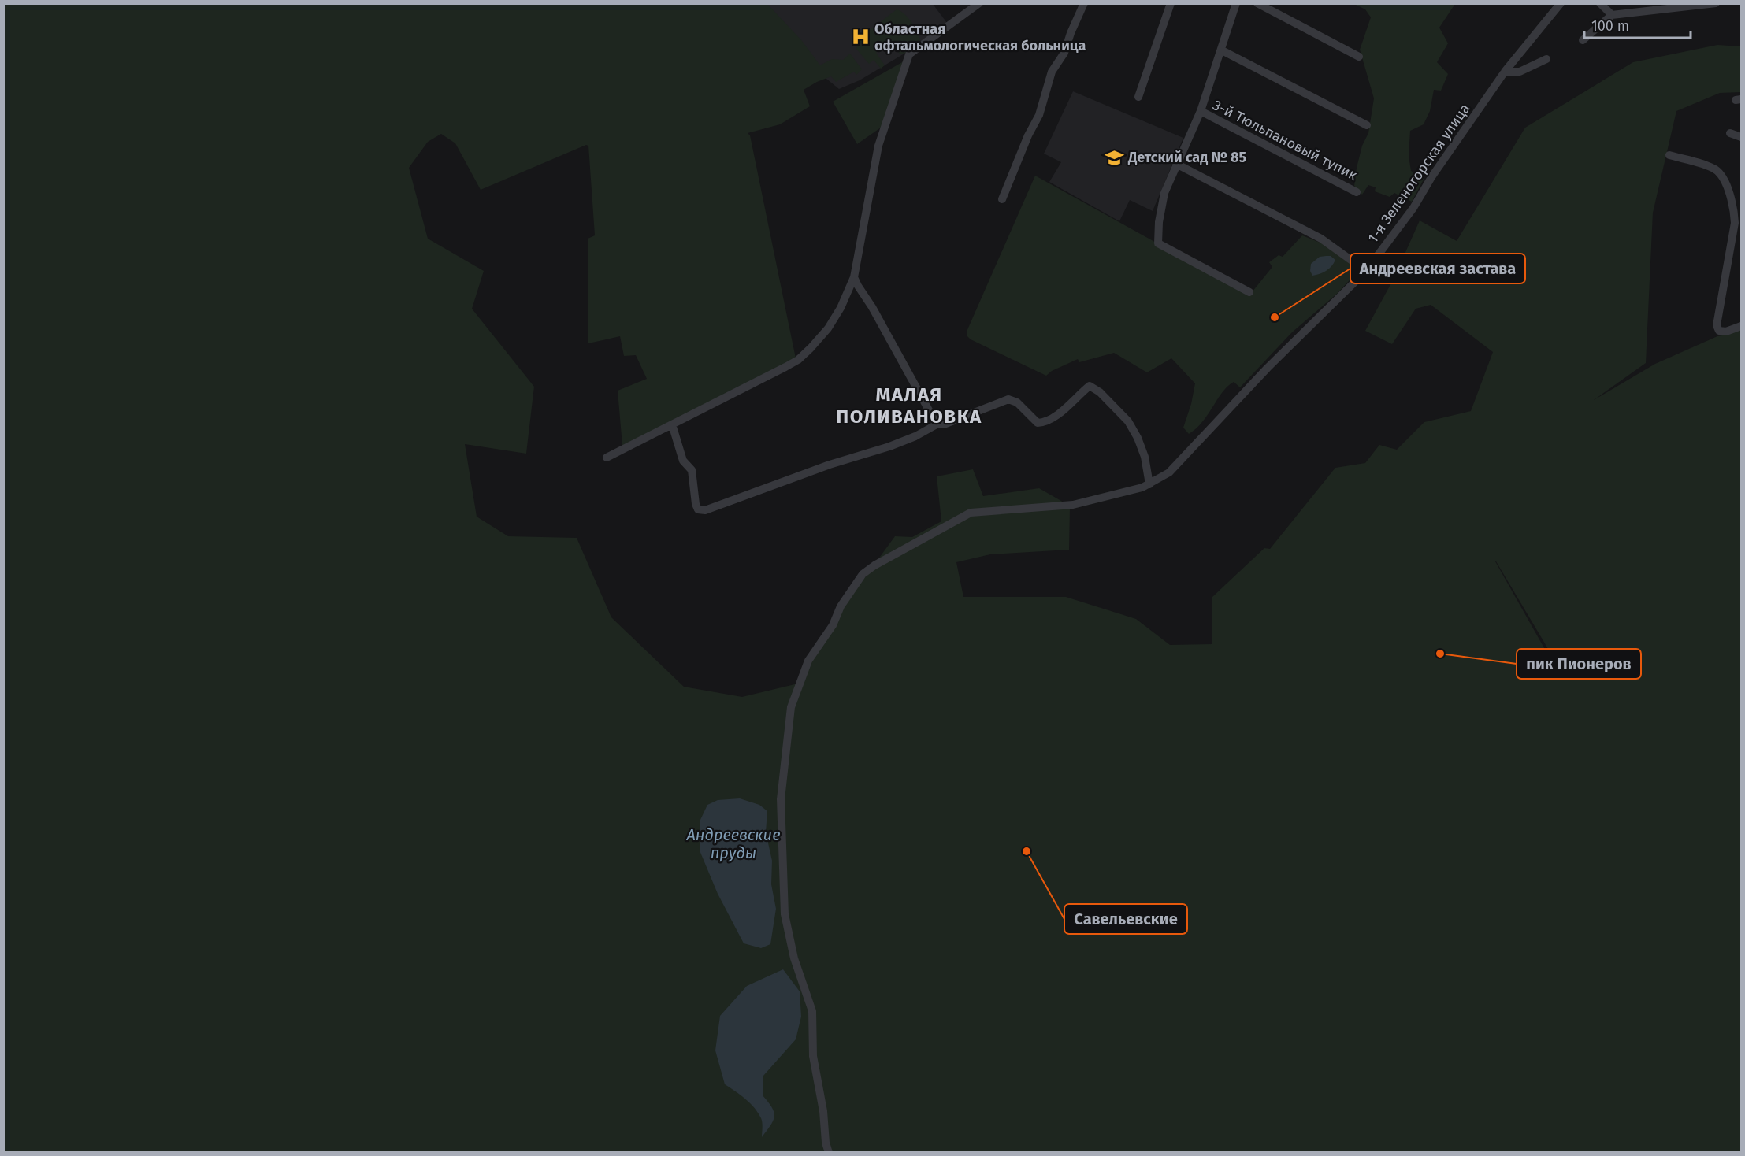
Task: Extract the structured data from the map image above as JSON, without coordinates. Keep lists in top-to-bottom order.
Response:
{
  "streets": {
    "street": ["3-й Тюльпановый тупик", "1-я Зеленогорская улица"]
  },
  "districts": ["МАЛАЯ ПОЛИВАНОВКА"],
  "water": ["Андреевские пруды"],
  "places": {
    "hospital": ["Областная офтальмологическая больница"],
    "school or university": ["Детский сад № 85"],
    "other": ["Андреевская застава", "пик Пионеров", "Савельевские"]
  },
  "scale_bar": "100 m"
}
